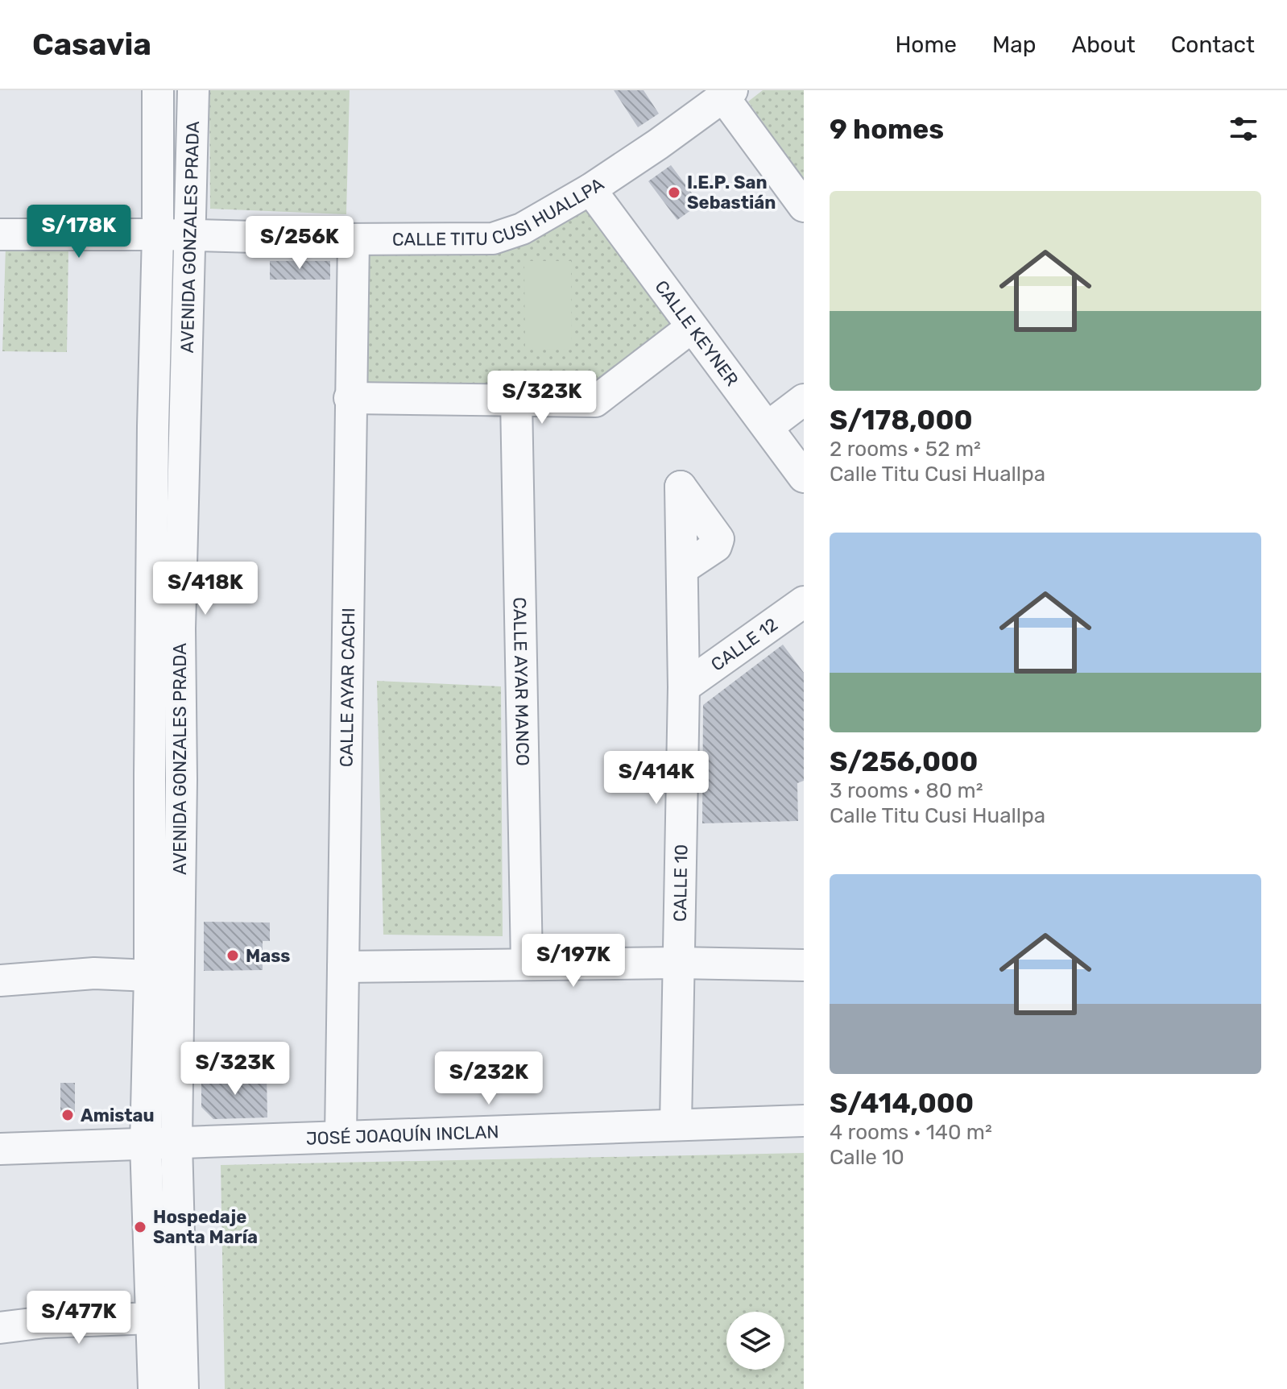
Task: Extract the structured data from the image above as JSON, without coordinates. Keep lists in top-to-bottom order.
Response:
{
  "streets": {
    "street": [
      "CALLE TITU CUSI HUALLPA",
      "AVENIDA GONZALES PRADA",
      "CALLE KEYNER",
      "CALLE 12",
      "CALLE AYAR MANCO",
      "CALLE AYAR CACHI",
      "CALLE 10",
      "JOSÉ JOAQUÍN INCLAN"
    ]
  },
  "crossings": [
    ["CALLE TITU CUSI HUALLPA", "AVENIDA GONZALES PRADA"],
    ["CALLE TITU CUSI HUALLPA", "CALLE KEYNER"],
    ["CALLE TITU CUSI HUALLPA", "CALLE AYAR CACHI"],
    ["AVENIDA GONZALES PRADA", "JOSÉ JOAQUÍN INCLAN"],
    ["CALLE 12", "CALLE 10"],
    ["CALLE AYAR CACHI", "JOSÉ JOAQUÍN INCLAN"],
    ["CALLE 10", "JOSÉ JOAQUÍN INCLAN"]
  ],
  "places": [
    "I.E.P. San Sebastián",
    "Mass",
    "Amistau",
    "Hospedaje Santa María"
  ],
  "page": {
    "header": "Casavia",
    "nav": [
      "Home",
      "Map",
      "About",
      "Contact"
    ],
    "heading": "9 homes",
    "list": [
      {
        "name": "S/178,000",
        "note": "2 rooms · 52 m² · Calle Titu Cusi Huallpa"
      },
      {
        "name": "S/256,000",
        "note": "3 rooms · 80 m² · Calle Titu Cusi Huallpa"
      },
      {
        "name": "S/414,000",
        "note": "4 rooms · 140 m² · Calle 10"
      }
    ],
    "price": [
      "S/178K",
      "S/256K",
      "S/323K",
      "S/418K",
      "S/414K",
      "S/197K",
      "S/323K",
      "S/232K",
      "S/477K"
    ]
  }
}
